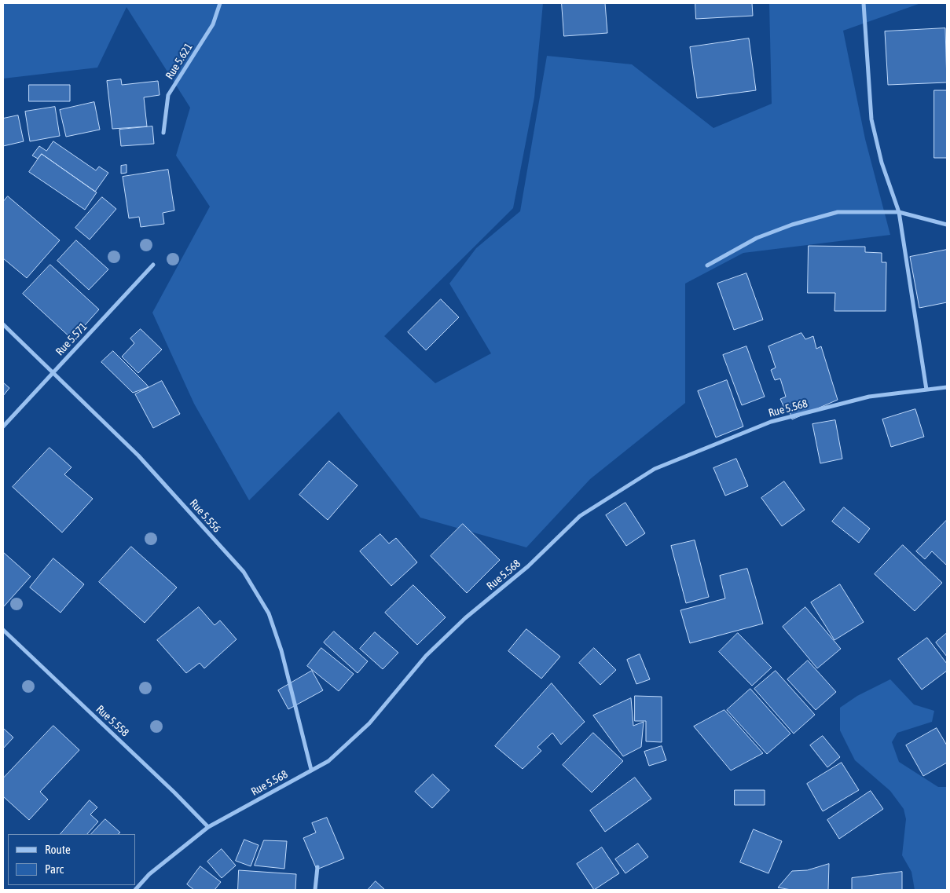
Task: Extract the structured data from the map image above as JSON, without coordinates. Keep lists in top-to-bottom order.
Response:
{
  "streets": {
    "street": [
      "Rue 5.621",
      "Rue 5.571",
      "Rue 5.568",
      "Rue 5.556",
      "Rue 5.558"
    ]
  },
  "crossings": [
    ["Rue 5.571", "Rue 5.556"],
    ["Rue 5.568", "Rue 5.556"],
    ["Rue 5.568", "Rue 5.558"]
  ],
  "legend": ["Route", "Parc"]
}
